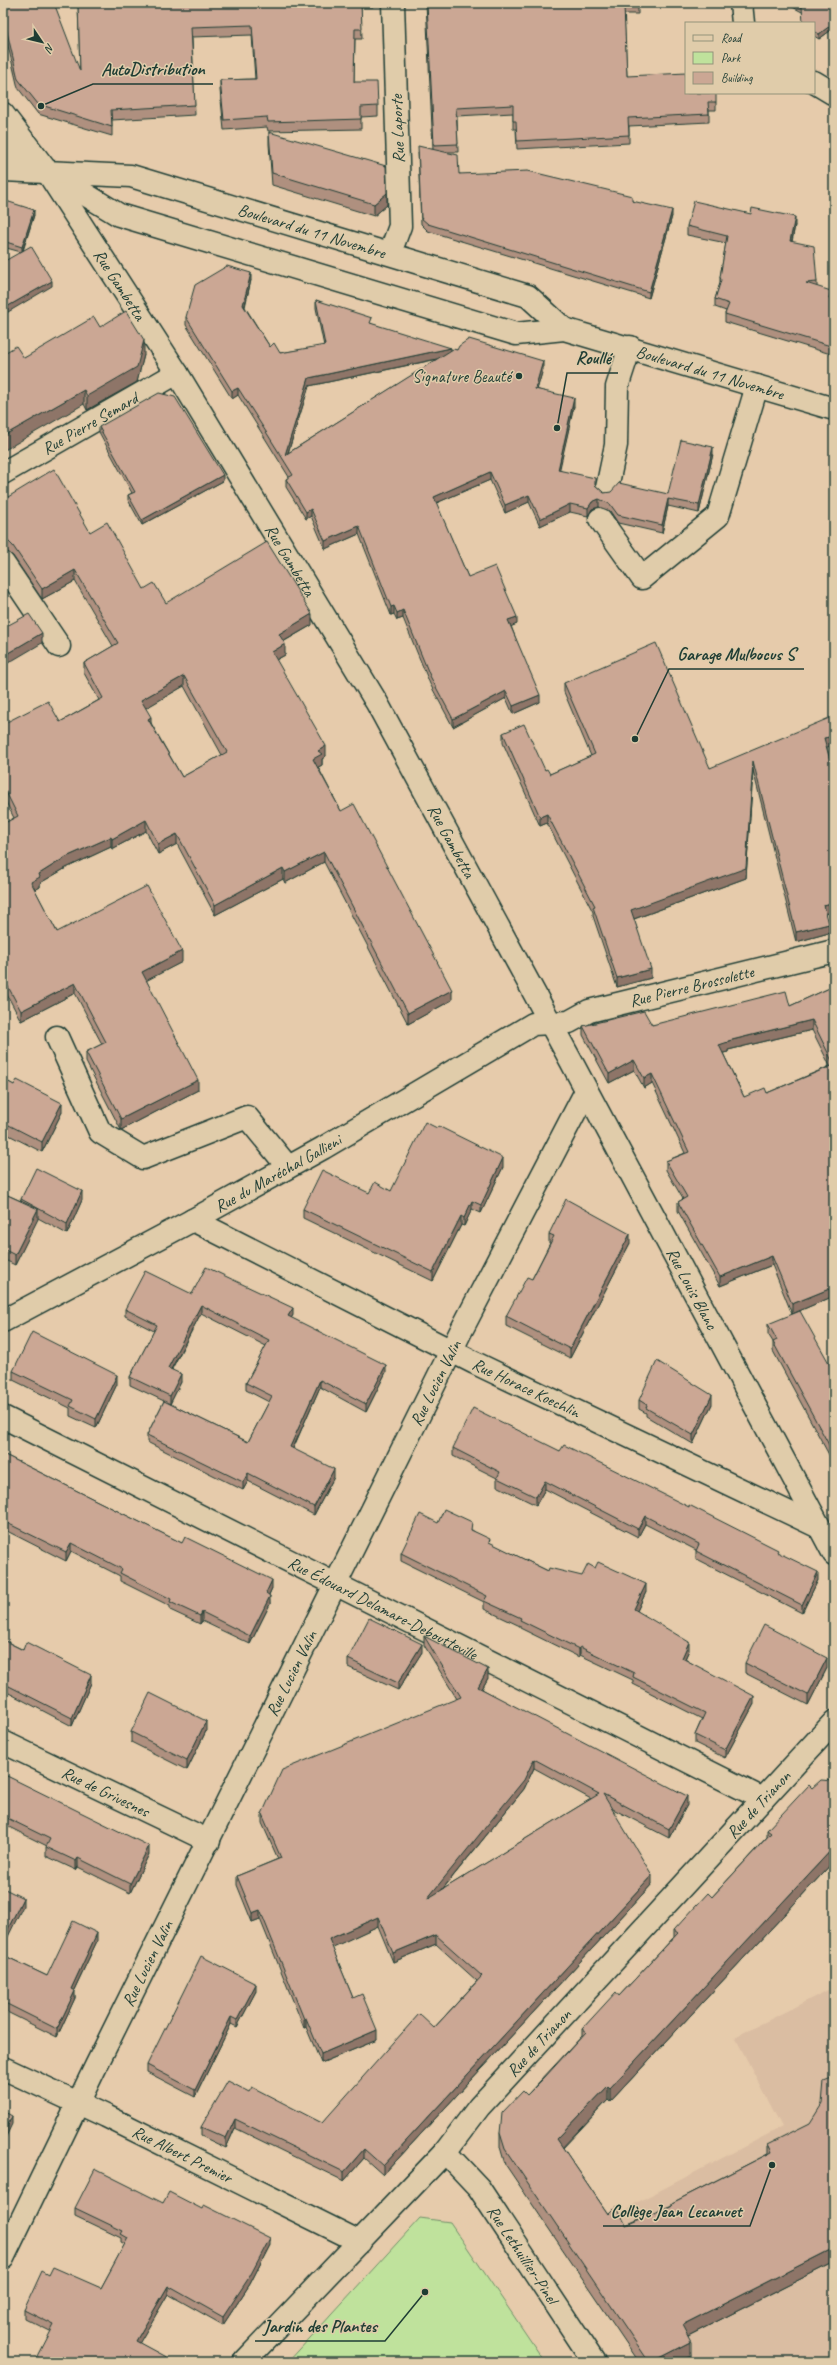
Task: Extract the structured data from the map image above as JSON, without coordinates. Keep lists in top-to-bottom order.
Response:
{
  "streets": {
    "street": [
      "Rue Laporte",
      "Boulevard du 11 Novembre",
      "Rue Gambetta",
      "Rue Pierre Semard",
      "Rue Pierre Brossolette",
      "Rue du Maréchal Gallieni",
      "Rue Louis Blanc",
      "Rue Lucien Valin",
      "Rue Horace Koechlin",
      "Rue Édouard Delamare-Deboutteville",
      "Rue de Grivesnes",
      "Rue de Trianon",
      "Rue Albert Premier",
      "Rue Lethuillier-Pinel"
    ]
  },
  "crossings": [
    ["Rue Laporte", "Boulevard du 11 Novembre"],
    ["Boulevard du 11 Novembre", "Rue Gambetta"],
    ["Rue Gambetta", "Rue Pierre Semard"],
    ["Rue Gambetta", "Rue Pierre Brossolette"],
    ["Rue Gambetta", "Rue du Maréchal Gallieni"],
    ["Rue Gambetta", "Rue Louis Blanc"],
    ["Rue Pierre Brossolette", "Rue du Maréchal Gallieni"],
    ["Rue Pierre Brossolette", "Rue Louis Blanc"],
    ["Rue du Maréchal Gallieni", "Rue Louis Blanc"],
    ["Rue du Maréchal Gallieni", "Rue Horace Koechlin"],
    ["Rue Louis Blanc", "Rue Lucien Valin"],
    ["Rue Louis Blanc", "Rue Horace Koechlin"],
    ["Rue Lucien Valin", "Rue Horace Koechlin"],
    ["Rue Lucien Valin", "Rue Édouard Delamare-Deboutteville"],
    ["Rue Lucien Valin", "Rue de Grivesnes"],
    ["Rue Lucien Valin", "Rue Albert Premier"],
    ["Rue Édouard Delamare-Deboutteville", "Rue de Trianon"],
    ["Rue de Trianon", "Rue Albert Premier"],
    ["Rue de Trianon", "Rue Lethuillier-Pinel"]
  ],
  "places": [
    "AutoDistribution",
    "Signature Beauté",
    "Roullé",
    "Garage Mulbocus S",
    "Collège Jean Lecanuet",
    "Jardin des Plantes"
  ],
  "legend": ["Road", "Park", "Building"],
  "north": "bottom right"
}
